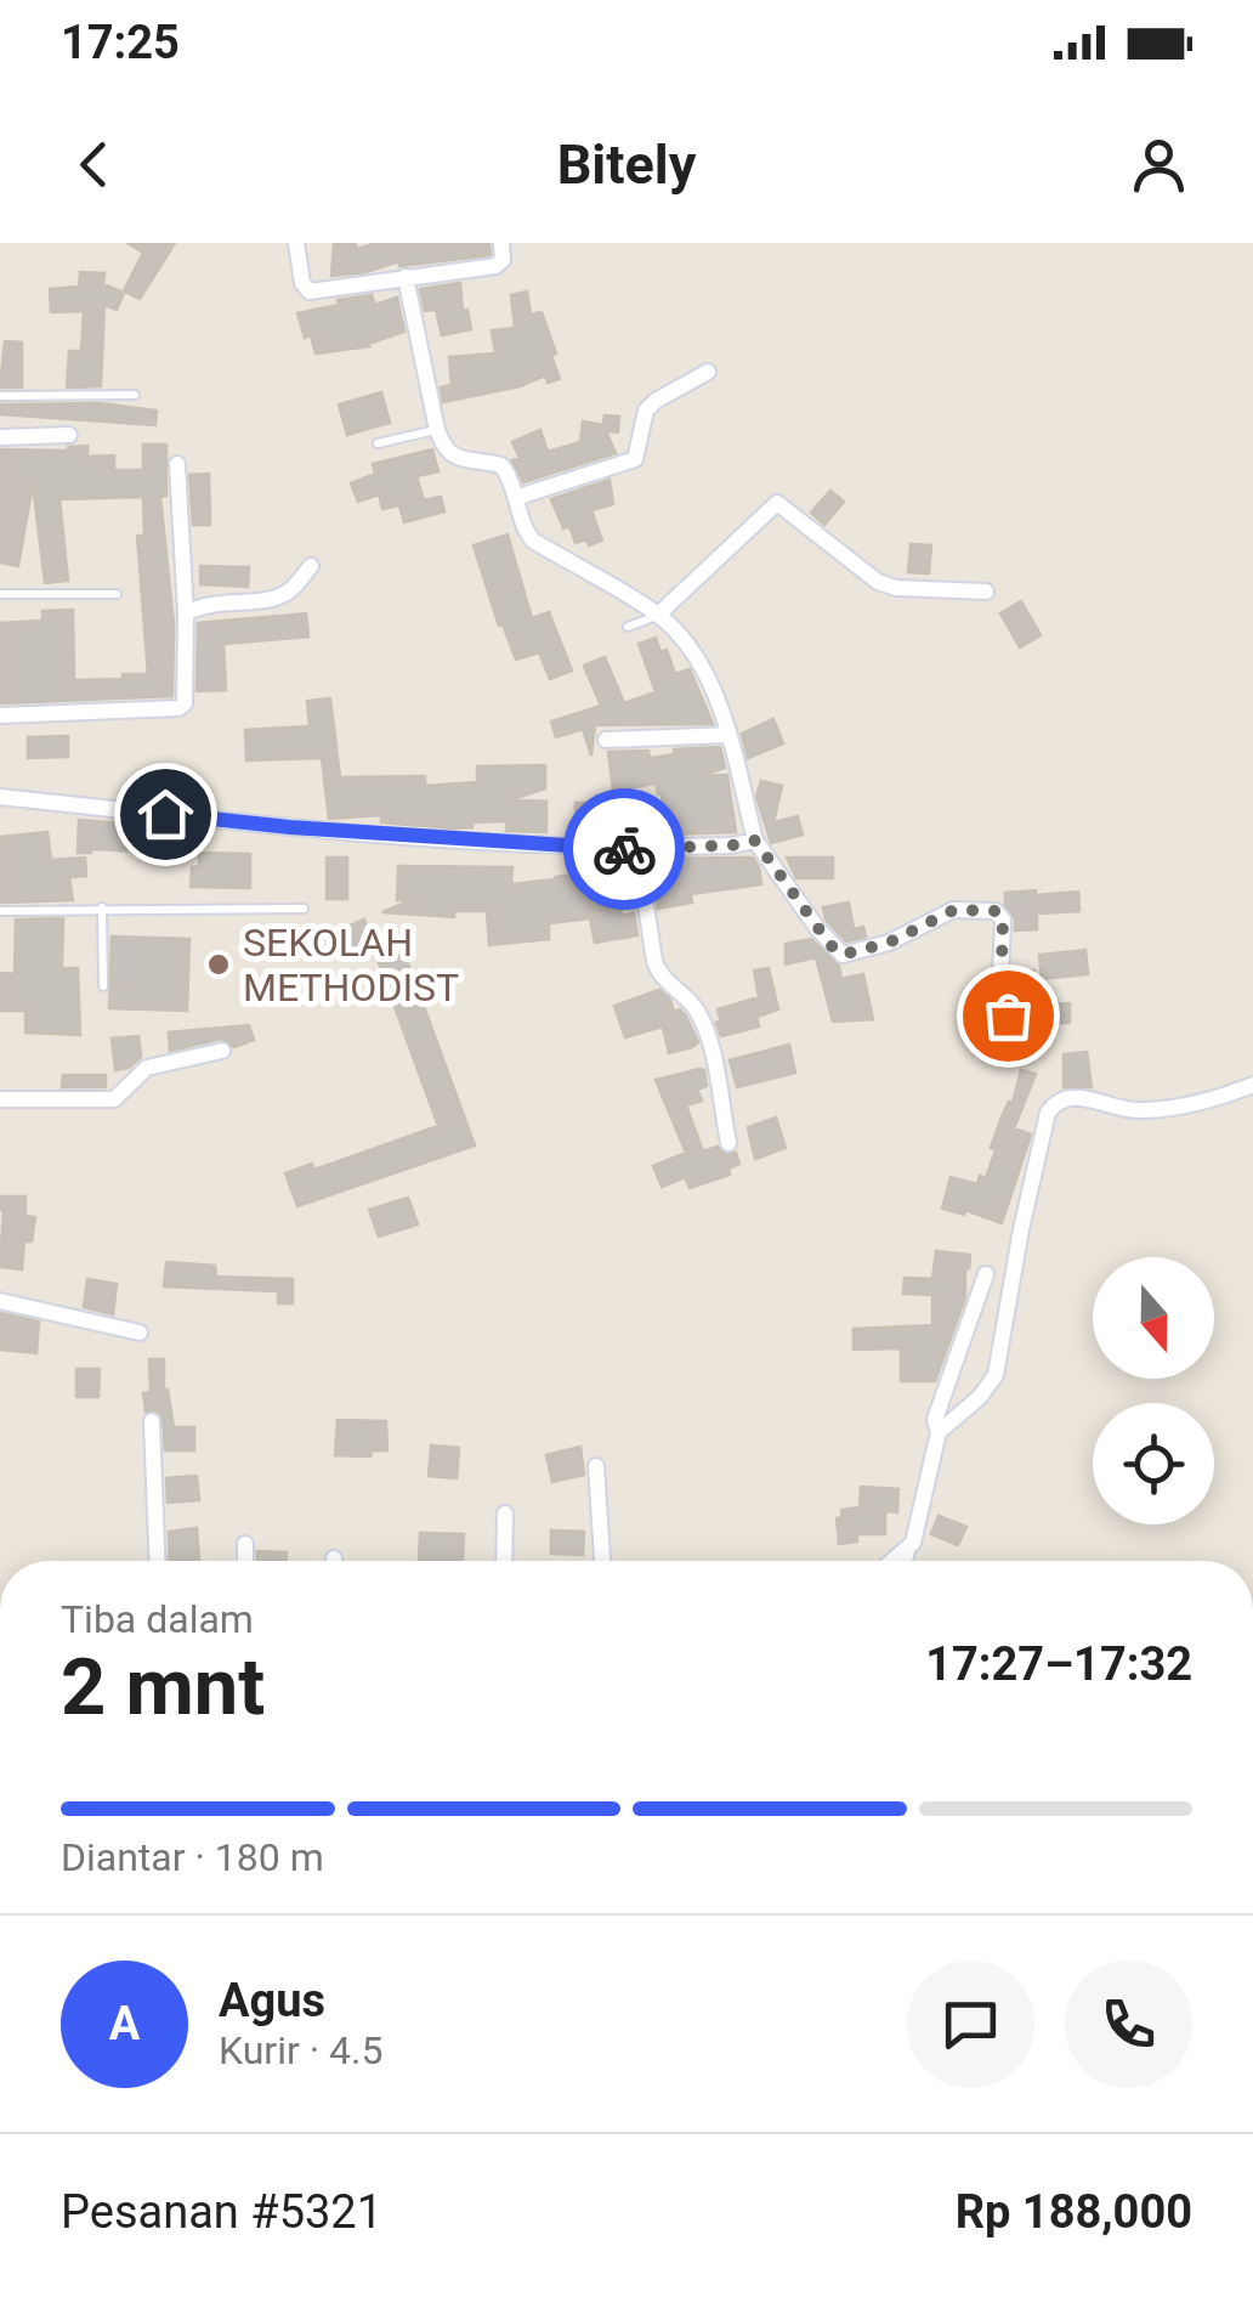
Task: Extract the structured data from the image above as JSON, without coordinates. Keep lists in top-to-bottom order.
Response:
{
  "places": ["SEKOLAH METHODIST"],
  "north": "bottom",
  "page": {
    "status": "17:25",
    "header": "Bitely",
    "heading": ["2 mnt", "Tiba dalam", "17:27–17:32"],
    "panel": [
      "Agus",
      "Kurir · 4.5",
      "Pesanan #5321",
      "Rp 188,000"
    ],
    "bar": "Diantar · 180 m",
    "round": "A"
  }
}
